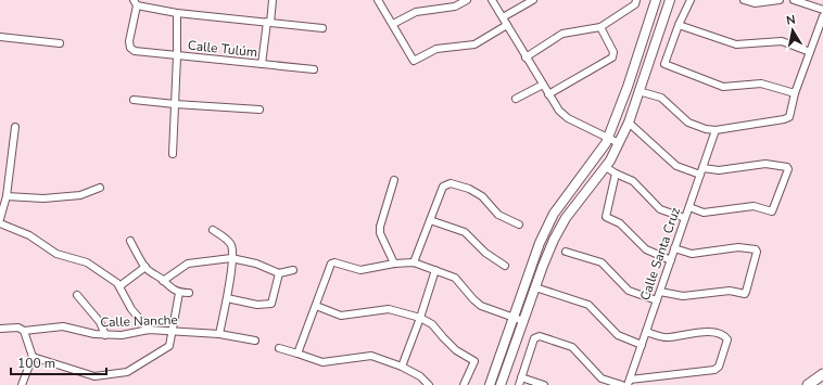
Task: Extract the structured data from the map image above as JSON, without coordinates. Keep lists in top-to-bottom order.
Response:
{
  "streets": {
    "street": ["Calle Tulúm", "Calle Santa Cruz", "Calle Nanche"]
  },
  "scale_bar": "100 m",
  "north": "top"
}
